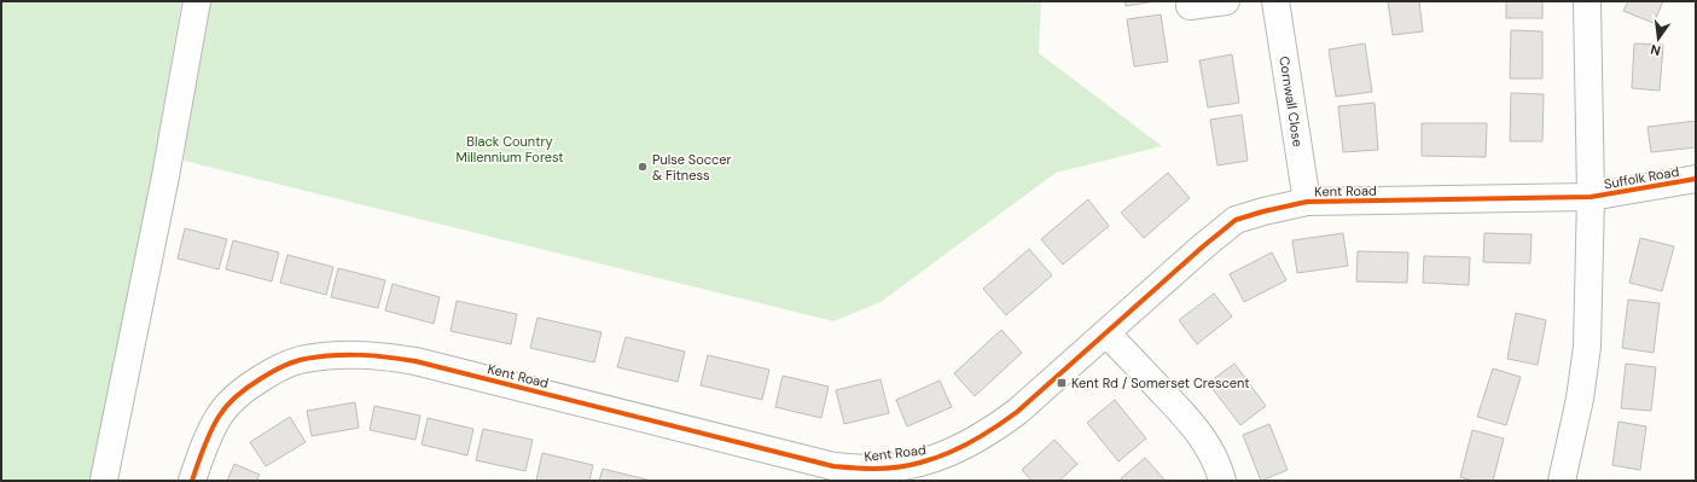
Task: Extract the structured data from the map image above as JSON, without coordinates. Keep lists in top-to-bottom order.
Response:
{
  "streets": {
    "street": ["Cornwall Close", "Suffolk Road", "Kent Road"]
  },
  "crossings": [
    ["Cornwall Close", "Kent Road"],
    ["Suffolk Road", "Kent Road"]
  ],
  "parks": ["Black Country Millennium Forest"],
  "places": {
    "other": ["Pulse Soccer & Fitness"],
    "transit": ["Kent Rd / Somerset Crescent"]
  },
  "north": "bottom"
}
